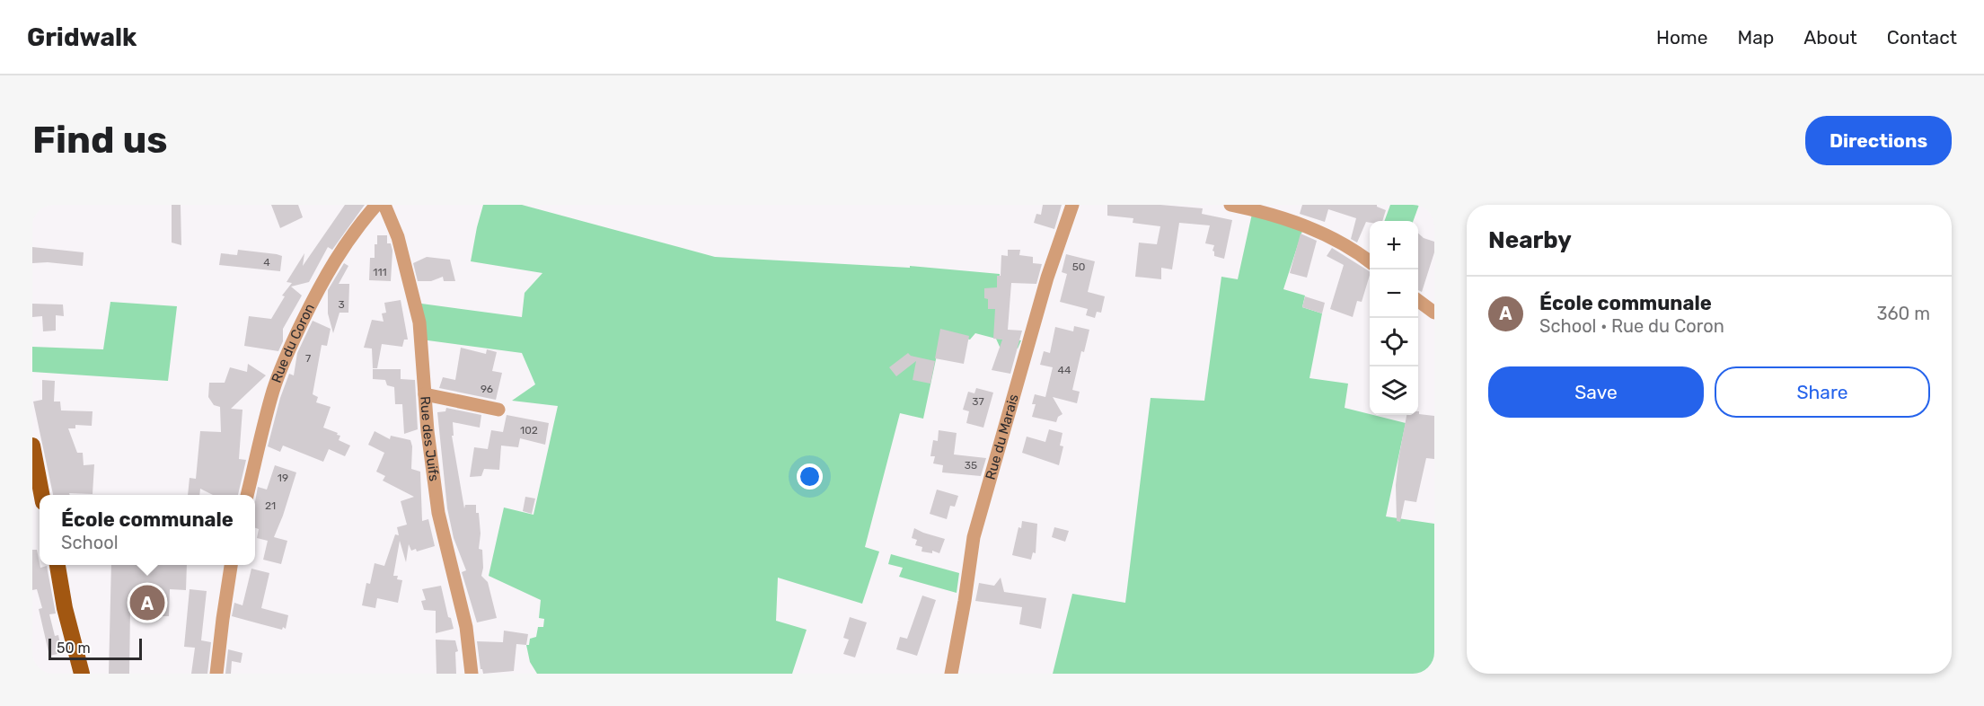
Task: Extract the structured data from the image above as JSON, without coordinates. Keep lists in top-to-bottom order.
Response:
{
  "streets": {
    "street": ["Rue du Coron", "Rue du Marais", "Rue des Juifs"]
  },
  "house_numbers": [
    "4",
    "50",
    "111",
    "3",
    "7",
    "44",
    "96",
    "37",
    "102",
    "35",
    "19",
    "21"
  ],
  "scale_bar": "50 m",
  "page": {
    "header": "Gridwalk",
    "nav": [
      "Home",
      "Map",
      "About",
      "Contact"
    ],
    "buttons": [
      "Directions",
      ["Save", "Share"]
    ],
    "title": "Find us",
    "heading": "Nearby",
    "map_buttons": ["+", "−"],
    "list": [
      {
        "mark": "A",
        "name": "École communale",
        "note": "School · Rue du Coron",
        "value": "360 m"
      }
    ],
    "popup": ["École communale", "School"],
    "pins": "A",
    "scale": "50 m"
  }
}
